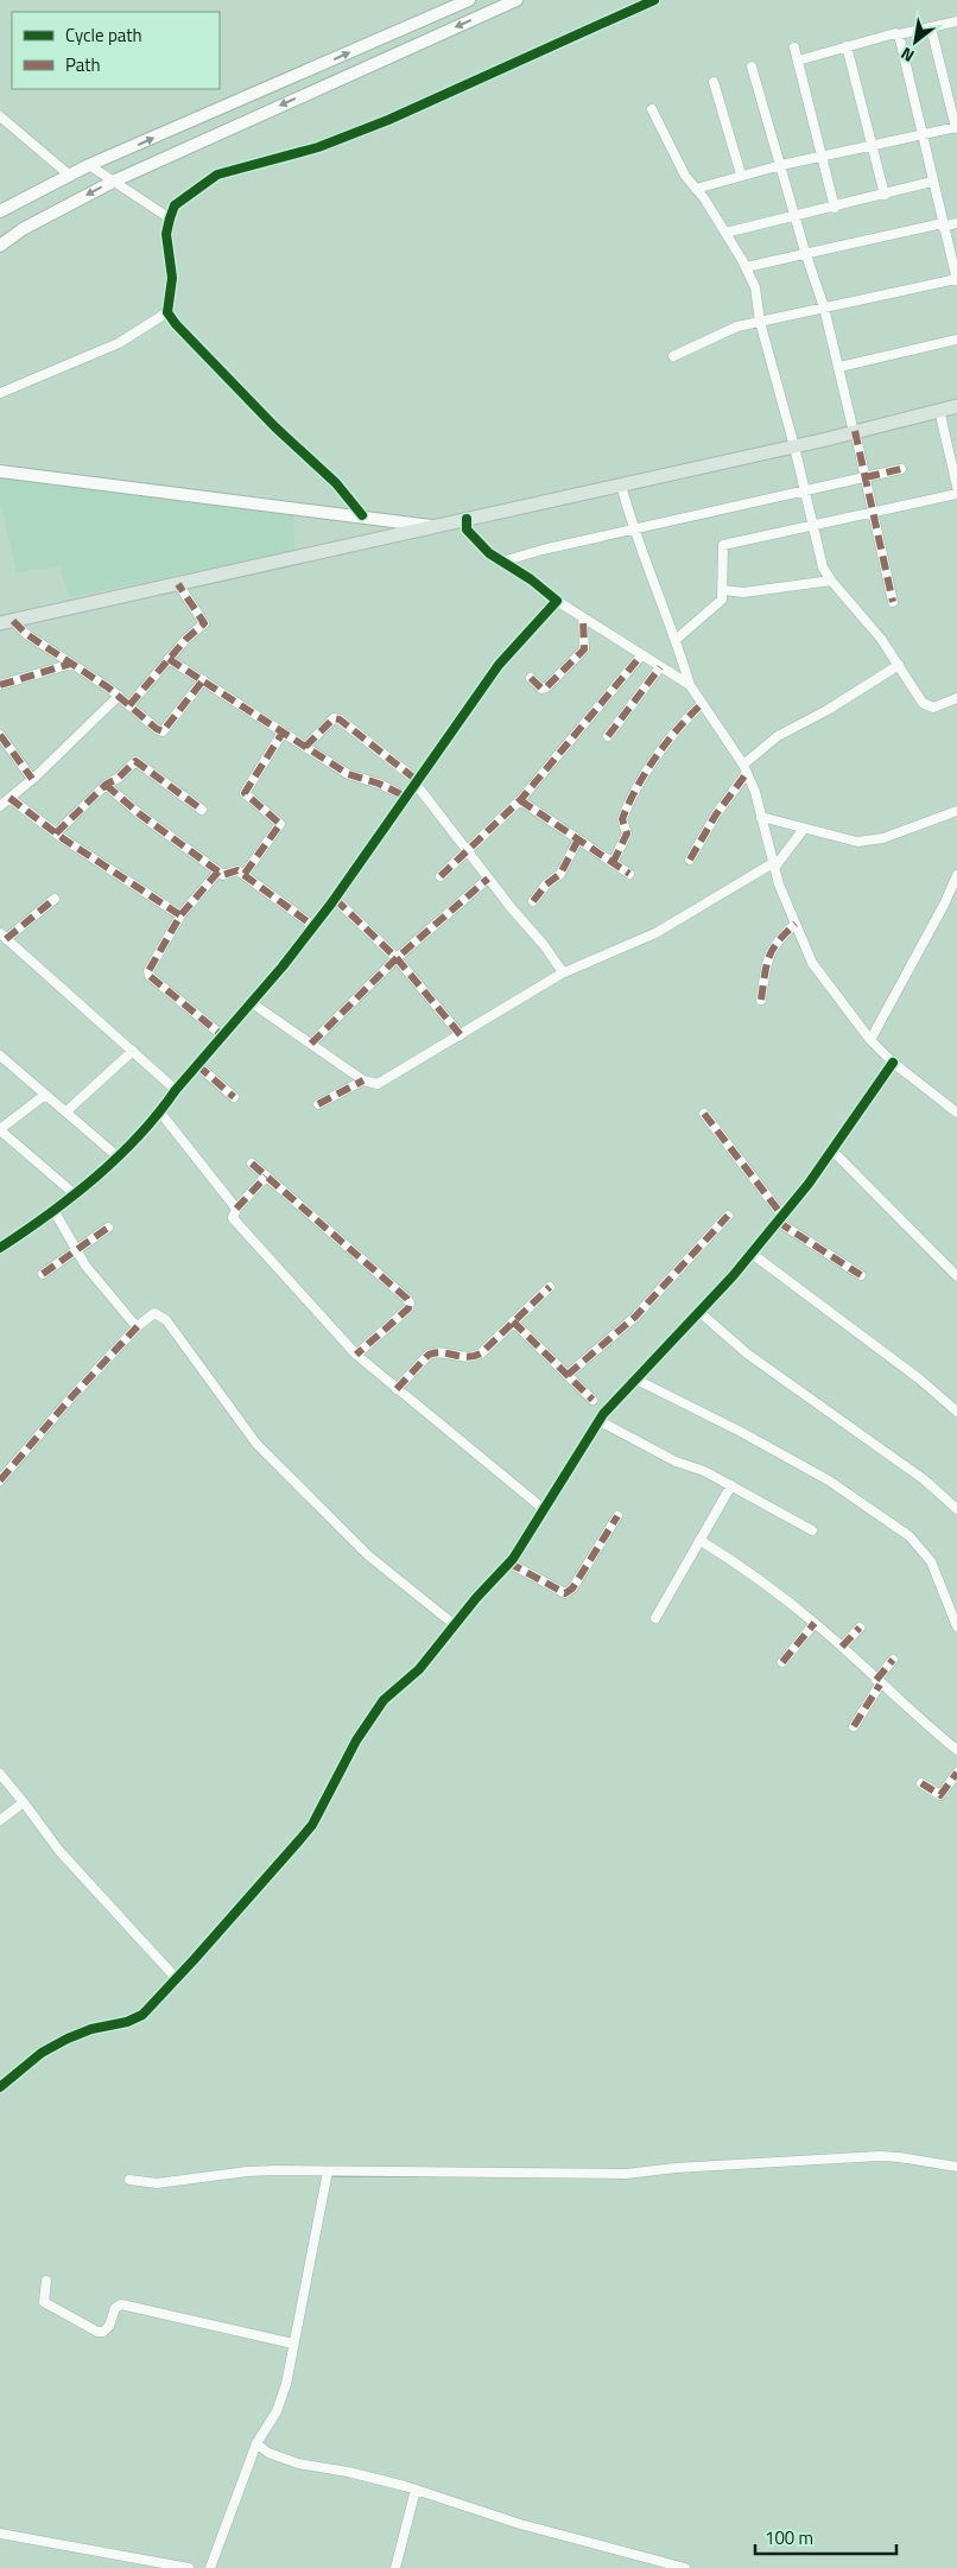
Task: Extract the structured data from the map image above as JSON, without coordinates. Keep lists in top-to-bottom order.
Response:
{
  "legend": ["Cycle path", "Path"],
  "scale_bar": "100 m",
  "north": "bottom left"
}
